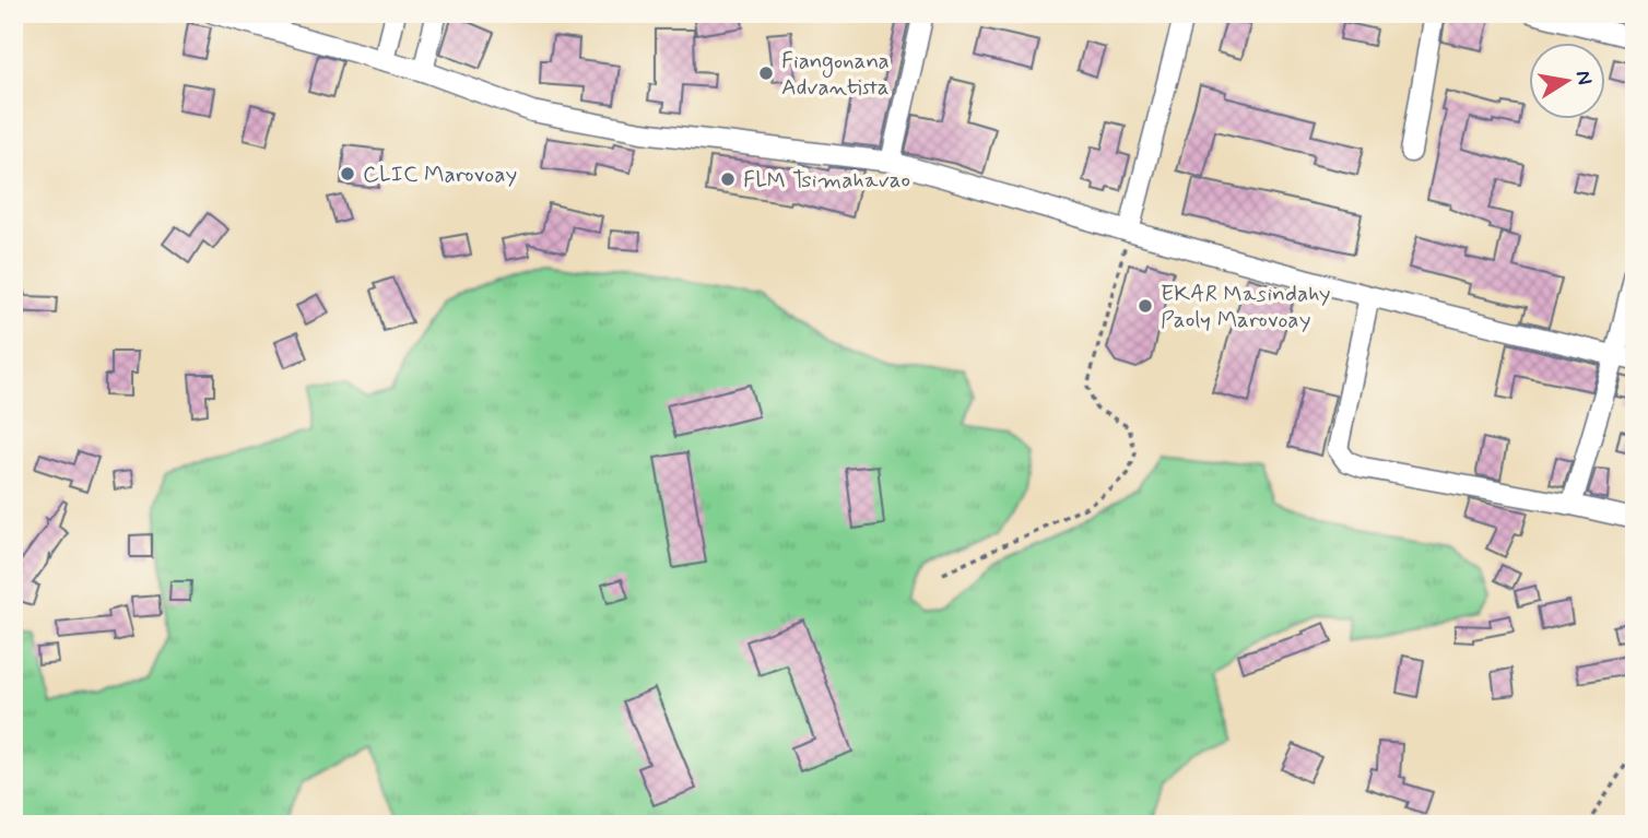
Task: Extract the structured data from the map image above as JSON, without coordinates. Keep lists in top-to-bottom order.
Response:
{
  "places": [
    "Fiangonana Advantista",
    "CLIC Marovoay",
    "FLM Tsimahavao",
    "EKAR Masindahy Paoly Marovoay"
  ],
  "north": "right"
}
